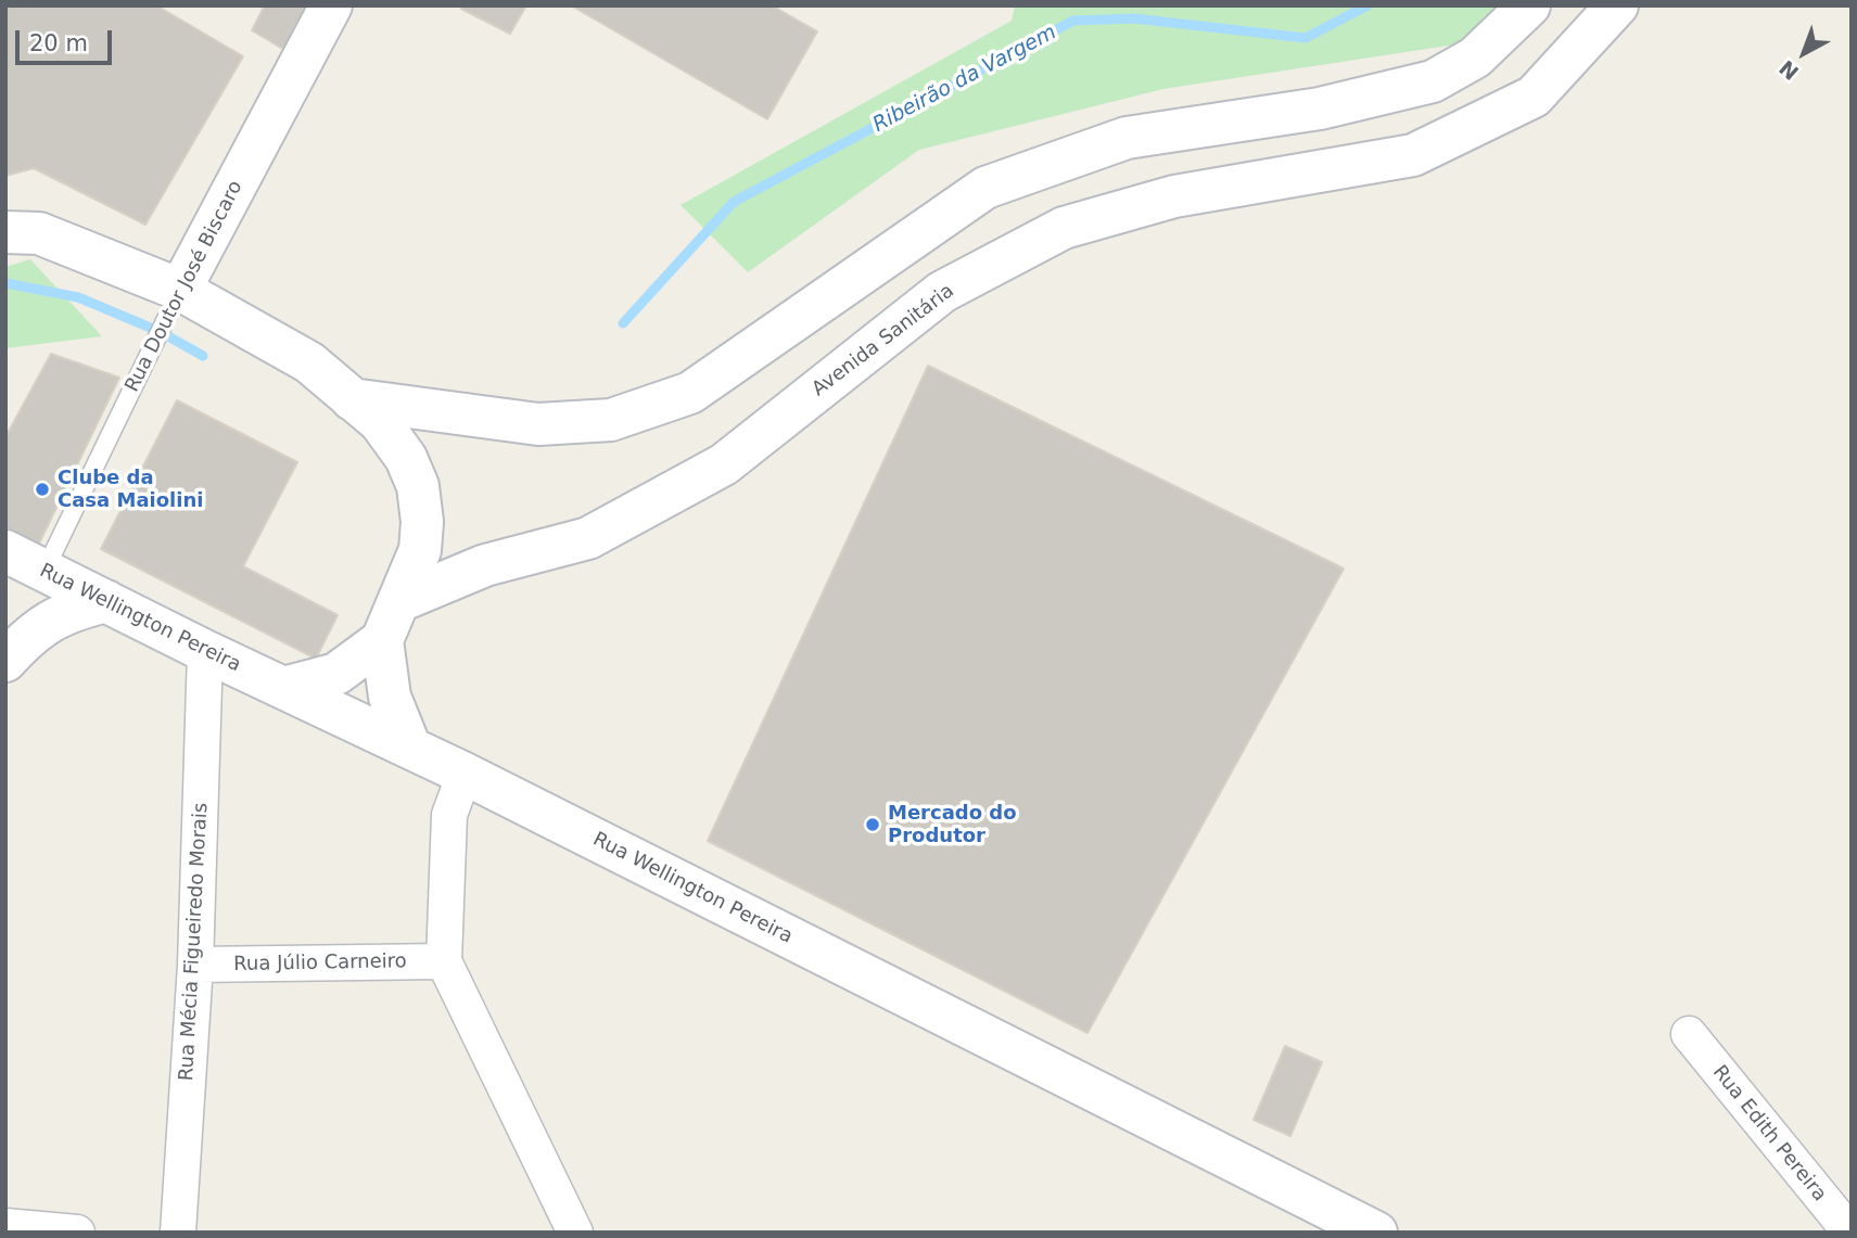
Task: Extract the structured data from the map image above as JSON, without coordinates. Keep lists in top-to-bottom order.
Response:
{
  "streets": {
    "main road": ["Rua Doutor José Biscaro", "Avenida Sanitária", "Rua Wellington Pereira"],
    "street": ["Rua Mécia Figueiredo Morais", "Rua Júlio Carneiro", "Rua Edith Pereira"]
  },
  "crossings": [
    ["Rua Doutor José Biscaro", "Rua Wellington Pereira"],
    ["Rua Wellington Pereira", "Rua Mécia Figueiredo Morais"],
    ["Rua Mécia Figueiredo Morais", "Rua Júlio Carneiro"]
  ],
  "water": ["Ribeirão da Vargem"],
  "places": ["Clube da Casa Maiolini", "Mercado do Produtor"],
  "scale_bar": "20 m",
  "north": "bottom left"
}
